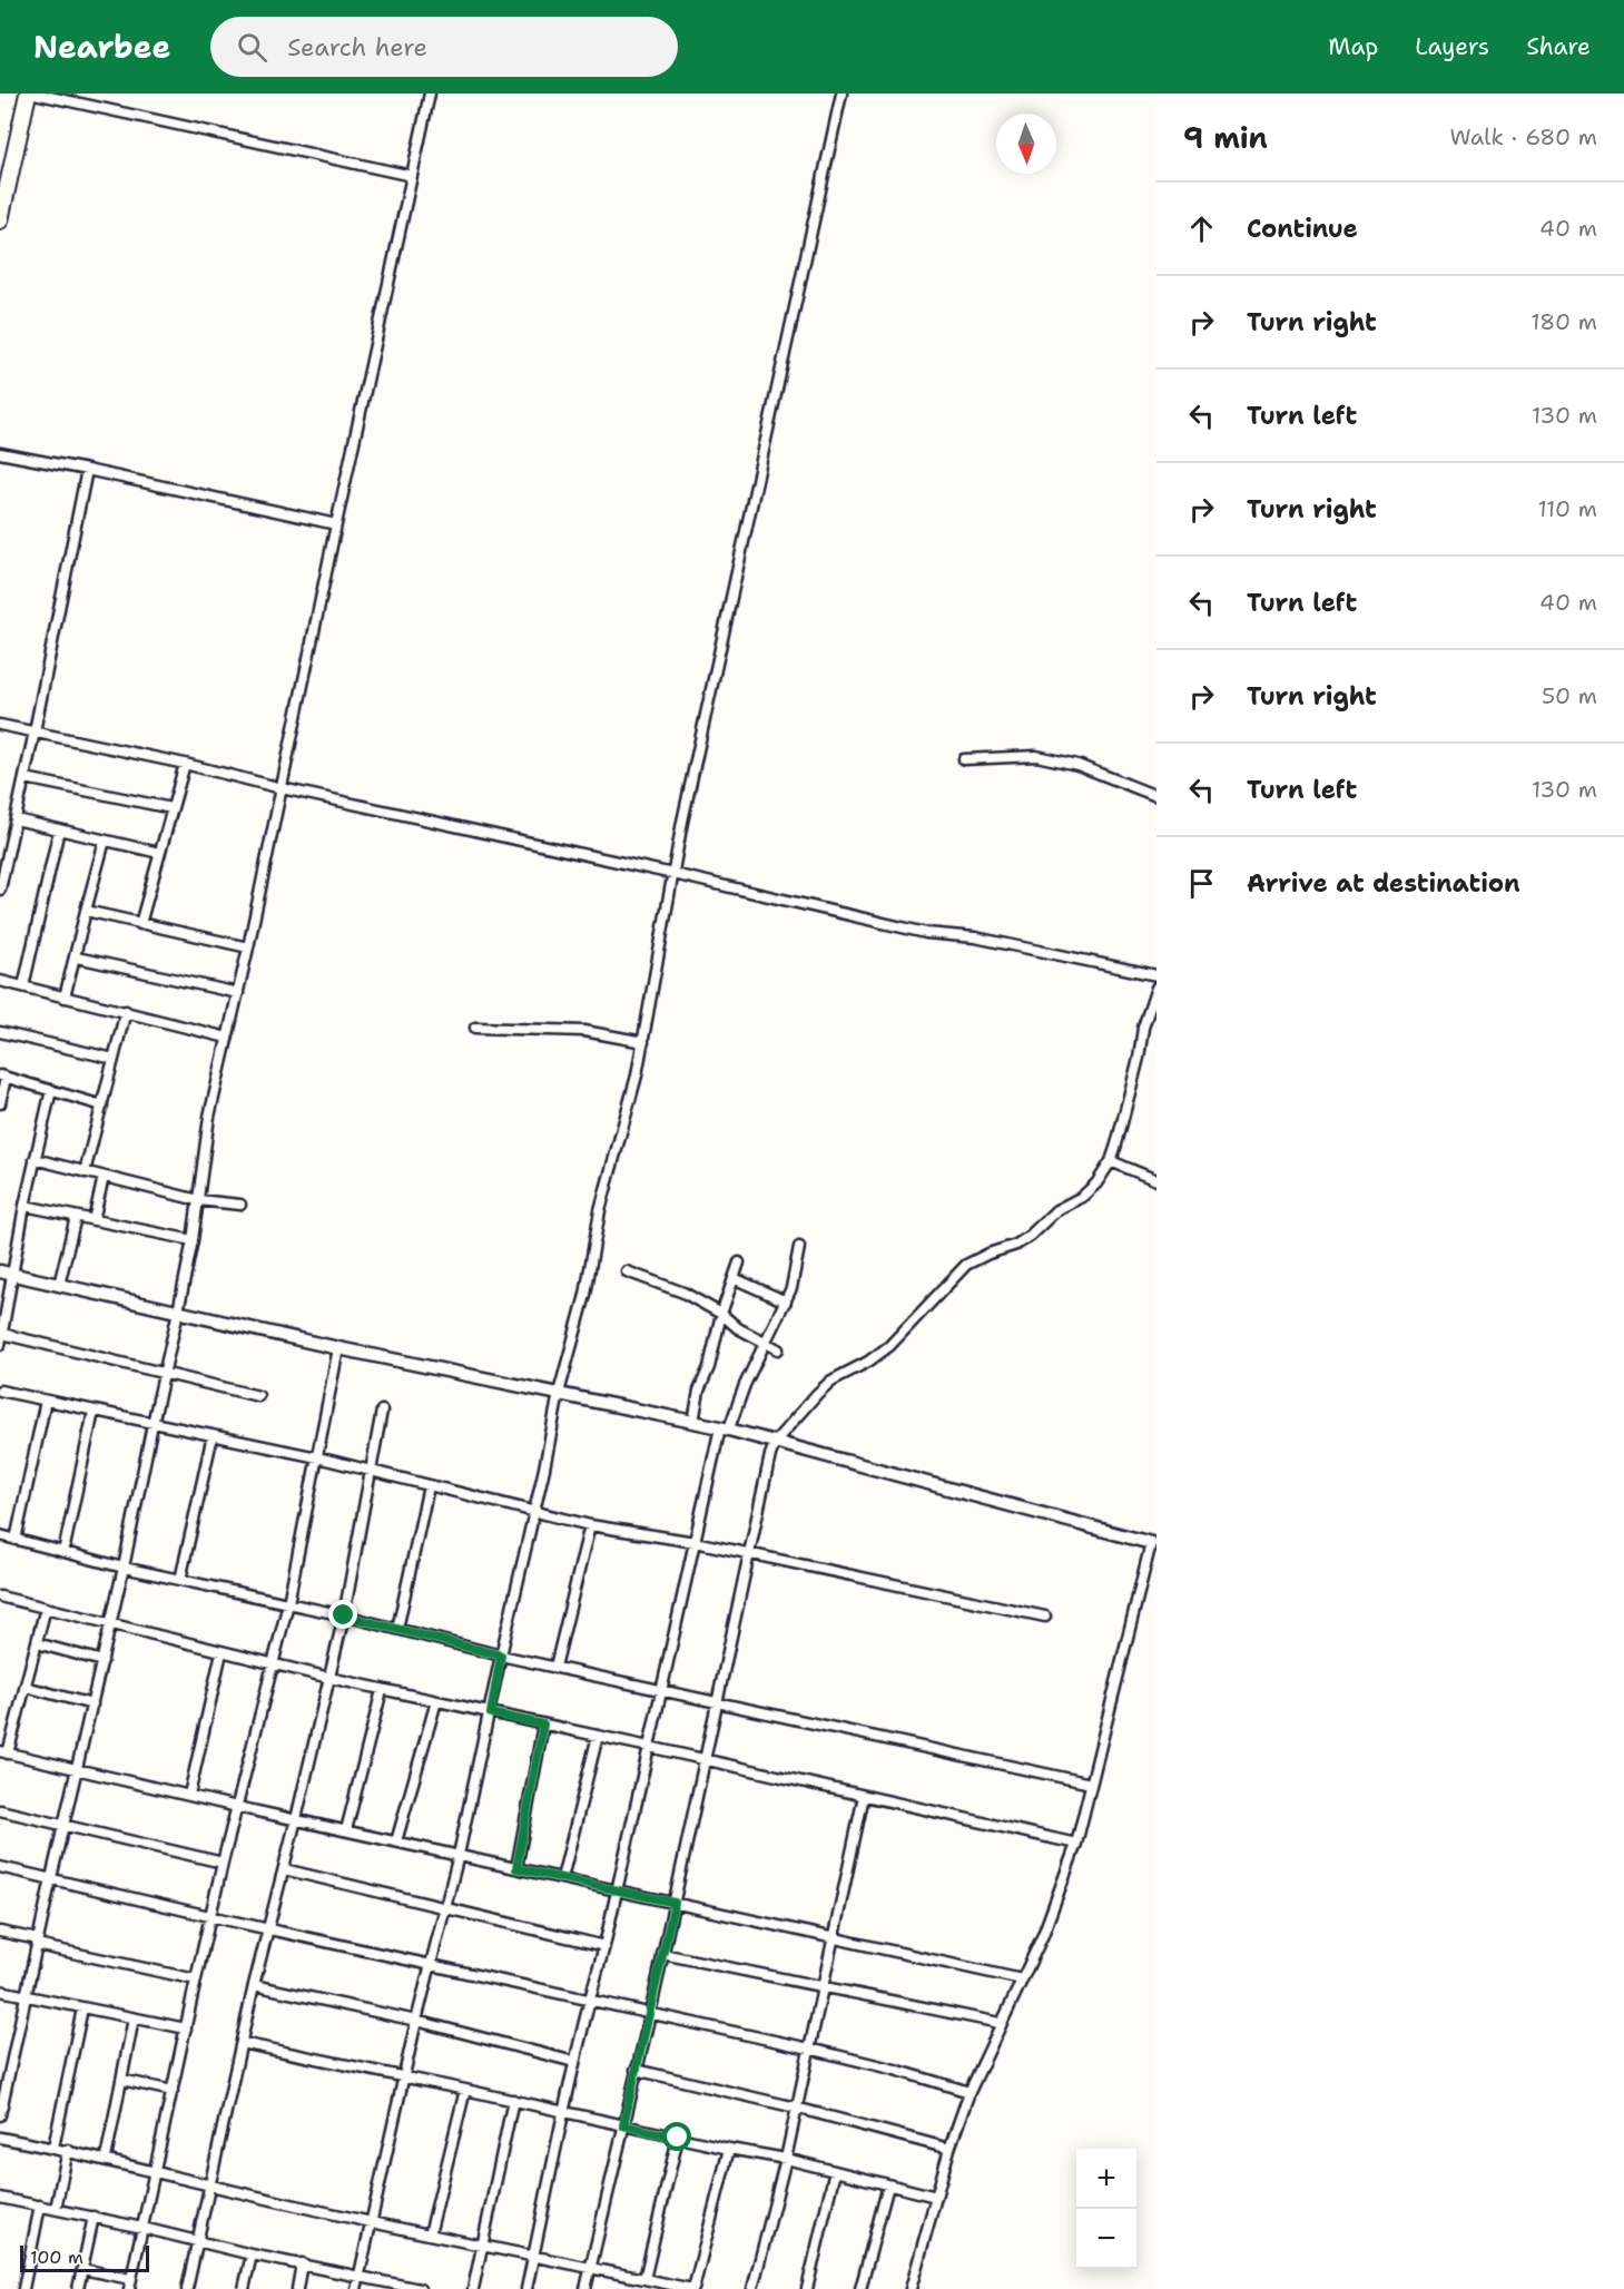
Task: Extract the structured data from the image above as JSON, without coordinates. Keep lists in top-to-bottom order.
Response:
{
  "scale_bar": "100 m",
  "north": "bottom",
  "page": {
    "header": "Nearbee",
    "search": "Search here",
    "nav": ["Map", "Layers", "Share"],
    "heading": ["9 min", "Walk · 680 m"],
    "list": [
      ["Continue", "40 m"],
      ["Turn right", "180 m"],
      ["Turn left", "130 m"],
      ["Turn right", "110 m"],
      ["Turn left", "40 m"],
      ["Turn right", "50 m"],
      ["Turn left", "130 m"],
      "Arrive at destination"
    ],
    "map_buttons": ["+", "−"],
    "scale": "100 m"
  }
}
